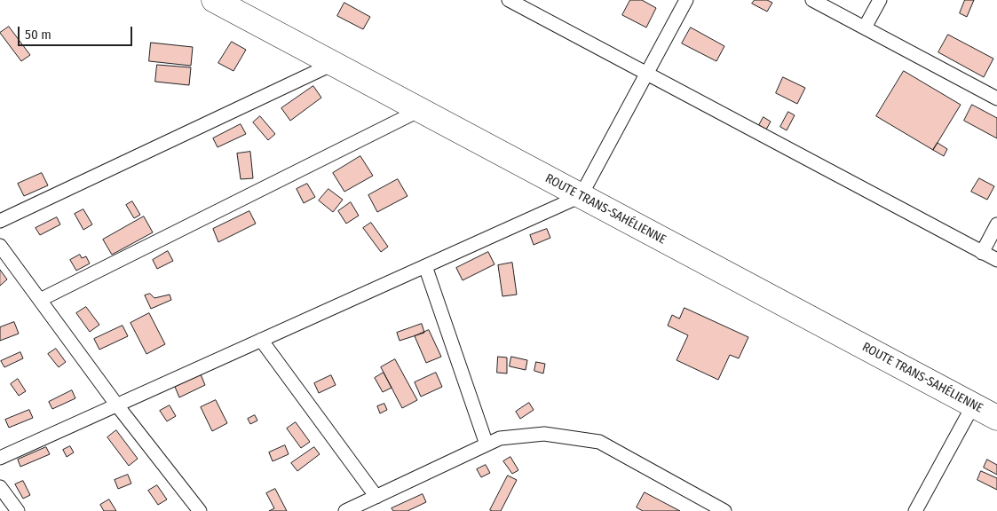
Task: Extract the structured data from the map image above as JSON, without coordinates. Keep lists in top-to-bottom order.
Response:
{
  "streets": {
    "highway": ["ROUTE TRANS-SAHÉLIENNE"]
  },
  "scale_bar": "50 m"
}
